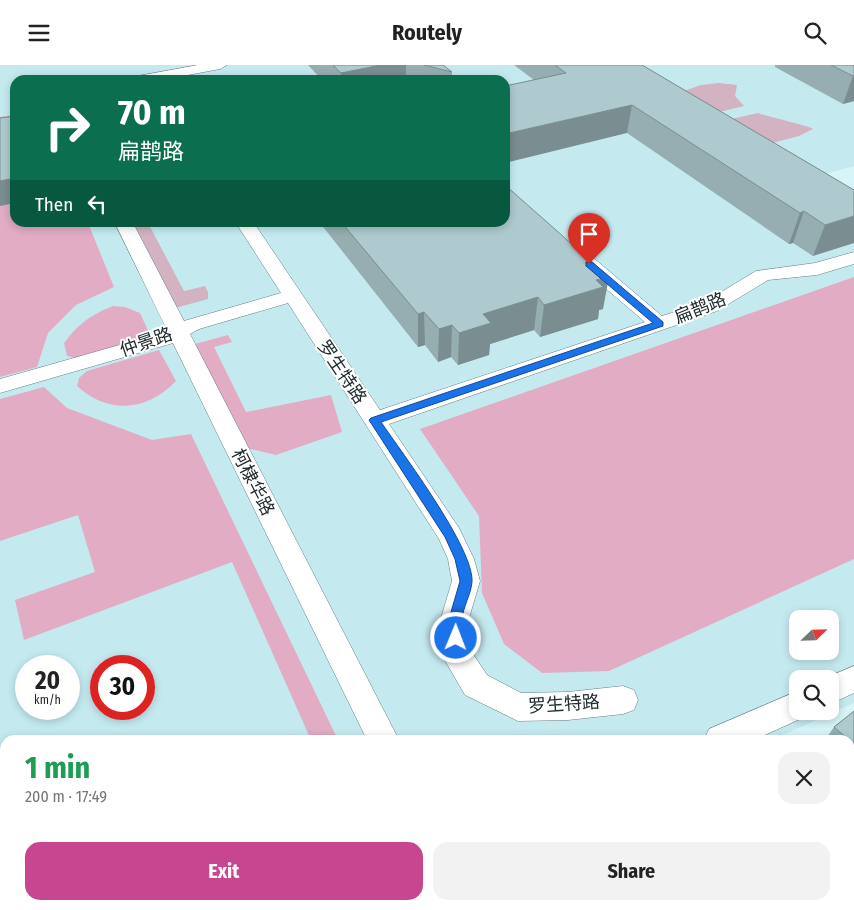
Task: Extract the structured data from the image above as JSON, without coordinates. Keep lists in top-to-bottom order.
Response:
{
  "streets": {
    "street": [
      "扁鹊路",
      "仲景路",
      "罗生特路",
      "柯棣华路"
    ]
  },
  "crossings": [
    ["扁鹊路", "罗生特路"],
    ["仲景路", "罗生特路"],
    ["仲景路", "柯棣华路"]
  ],
  "north": "top right",
  "page": {
    "header": "Routely",
    "turn": ["70 m", "扁鹊路"],
    "then": "Then",
    "speed": "20 km/h",
    "limit": "30",
    "heading": ["1 min", "200 m · 17:49"],
    "buttons": ["Exit", "Share"]
  }
}
